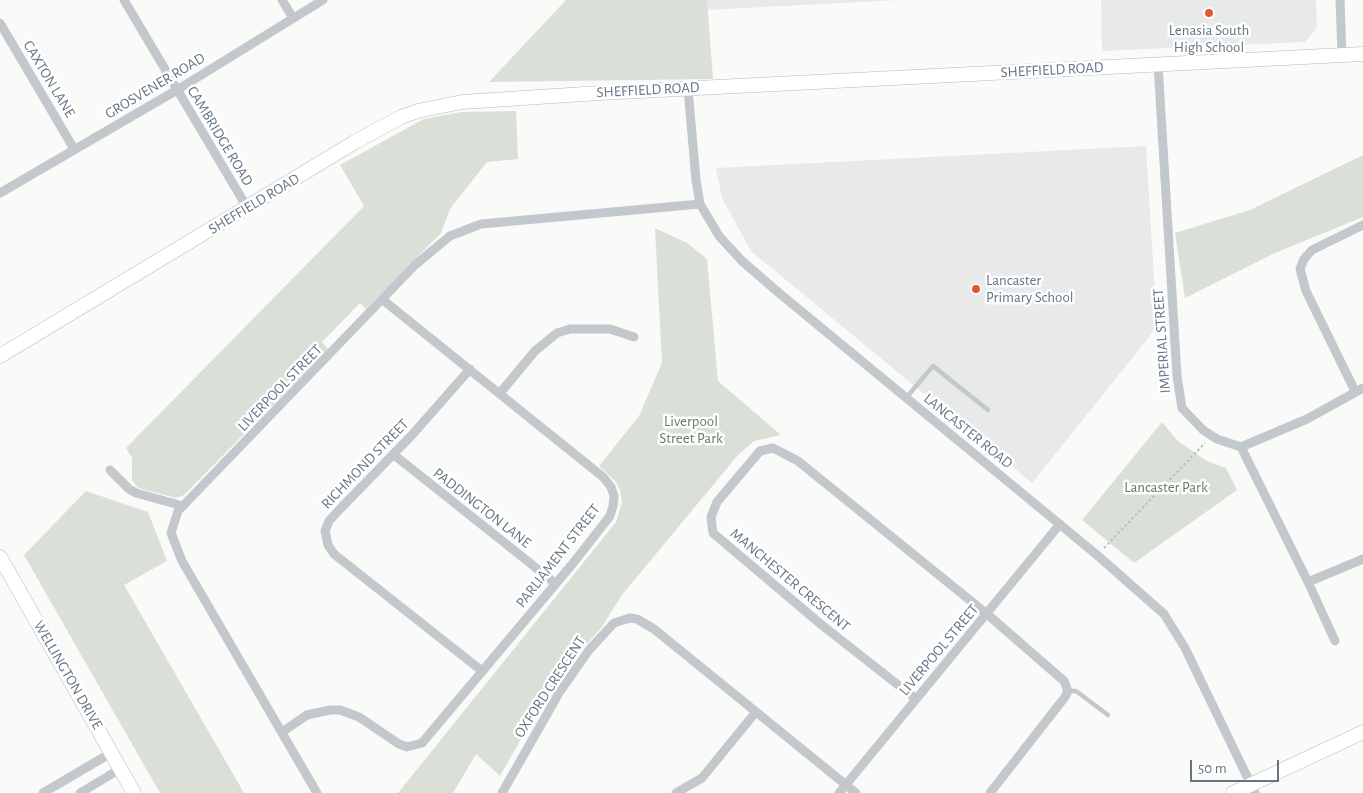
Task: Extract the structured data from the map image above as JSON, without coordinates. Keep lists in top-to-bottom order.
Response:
{
  "streets": {
    "street": [
      "SHEFFIELD ROAD",
      "CAXTON LANE",
      "GROSVENER ROAD",
      "CAMBRIDGE ROAD",
      "IMPERIAL STREET",
      "LIVERPOOL STREET",
      "LANCASTER ROAD",
      "RICHMOND STREET",
      "PADDINGTON LANE",
      "PARLIAMENT STREET",
      "MANCHESTER CRESCENT",
      "WELLINGTON DRIVE",
      "OXFORD CRESCENT"
    ]
  },
  "crossings": [
    ["SHEFFIELD ROAD", "CAMBRIDGE ROAD"],
    ["SHEFFIELD ROAD", "IMPERIAL STREET"],
    ["SHEFFIELD ROAD", "LANCASTER ROAD"],
    ["CAXTON LANE", "GROSVENER ROAD"],
    ["GROSVENER ROAD", "CAMBRIDGE ROAD"],
    ["LIVERPOOL STREET", "LANCASTER ROAD"],
    ["LIVERPOOL STREET", "PARLIAMENT STREET"],
    ["LIVERPOOL STREET", "MANCHESTER CRESCENT"],
    ["LIVERPOOL STREET", "OXFORD CRESCENT"],
    ["RICHMOND STREET", "PADDINGTON LANE"],
    ["RICHMOND STREET", "PARLIAMENT STREET"],
    ["PADDINGTON LANE", "PARLIAMENT STREET"]
  ],
  "parks": ["Liverpool Street Park", "Lancaster Park"],
  "places": ["Lenasia South High School", "Lancaster Primary School"],
  "scale_bar": "50 m"
}
